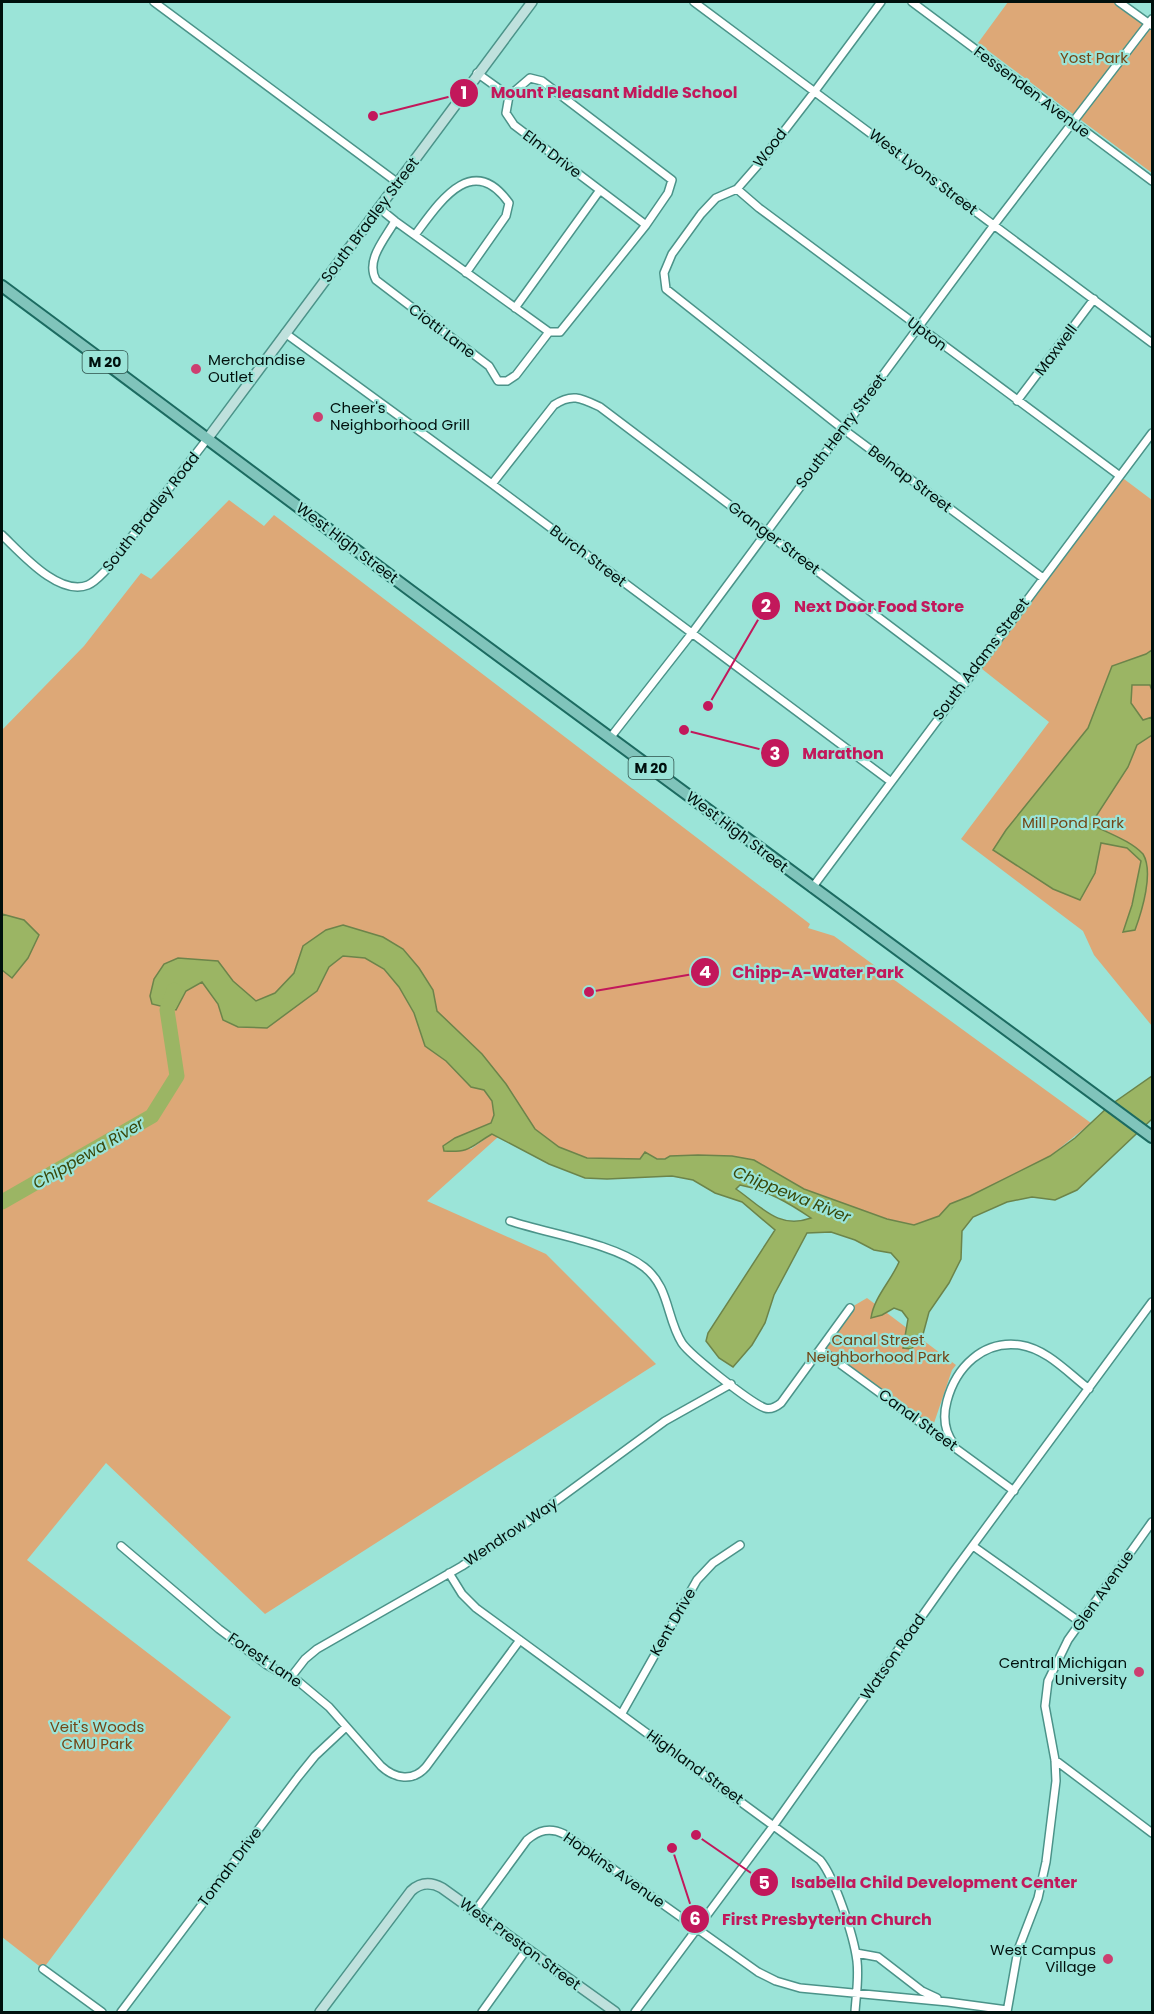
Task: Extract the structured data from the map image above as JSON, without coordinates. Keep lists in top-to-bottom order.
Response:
{
  "streets": {
    "main road": ["M 20", "West High Street"],
    "street": [
      "Fessenden Avenue",
      "Wood",
      "Elm Drive",
      "West Lyons Street",
      "South Bradley Street",
      "Ciotti Lane",
      "Upton",
      "Maxwell",
      "South Henry Street",
      "Belnap Street",
      "South Bradley Road",
      "Granger Street",
      "Burch Street",
      "South Adams Street",
      "Canal Street",
      "Wendrow Way",
      "Glen Avenue",
      "Kent Drive",
      "Watson Road",
      "Forest Lane",
      "Highland Street",
      "Tomah Drive",
      "Hopkins Avenue",
      "West Preston Street"
    ]
  },
  "crossings": [
    ["Fessenden Avenue", "South Henry Street"],
    ["Wood", "West Lyons Street"],
    ["Wood", "Upton"],
    ["Wood", "Belnap Street"],
    ["West Lyons Street", "Maxwell"],
    ["West Lyons Street", "South Henry Street"],
    ["South Bradley Street", "M 20"],
    ["South Bradley Street", "South Bradley Road"],
    ["South Bradley Street", "West High Street"],
    ["South Bradley Street", "Burch Street"],
    ["Upton", "Maxwell"],
    ["Upton", "South Henry Street"],
    ["Upton", "South Adams Street"],
    ["M 20", "South Bradley Road"],
    ["M 20", "West High Street"],
    ["South Henry Street", "Belnap Street"],
    ["South Henry Street", "Granger Street"],
    ["South Henry Street", "West High Street"],
    ["South Henry Street", "Burch Street"],
    ["Belnap Street", "South Adams Street"],
    ["South Bradley Road", "West High Street"],
    ["Granger Street", "Burch Street"],
    ["Granger Street", "South Adams Street"],
    ["West High Street", "South Adams Street"],
    ["Burch Street", "South Adams Street"],
    ["Canal Street", "Watson Road"],
    ["Wendrow Way", "Forest Lane"],
    ["Wendrow Way", "Highland Street"],
    ["Glen Avenue", "Hopkins Avenue"],
    ["Kent Drive", "Highland Street"],
    ["Watson Road", "Highland Street"],
    ["Watson Road", "Hopkins Avenue"],
    ["Forest Lane", "Highland Street"],
    ["Forest Lane", "Tomah Drive"],
    ["Highland Street", "Hopkins Avenue"],
    ["Hopkins Avenue", "West Preston Street"]
  ],
  "water": ["Chippewa River"],
  "parks": [
    "Yost Park",
    "Mill Pond Park",
    "Canal Street Neighborhood Park",
    "Veit's Woods CMU Park"
  ],
  "places": [
    "Mount Pleasant Middle School",
    "Merchandise Outlet",
    "Cheer's Neighborhood Grill",
    "Next Door Food Store",
    "Marathon",
    "Chipp-A-Water Park",
    "Central Michigan University",
    "Isabella Child Development Center",
    "First Presbyterian Church",
    "West Campus Village"
  ]
}
